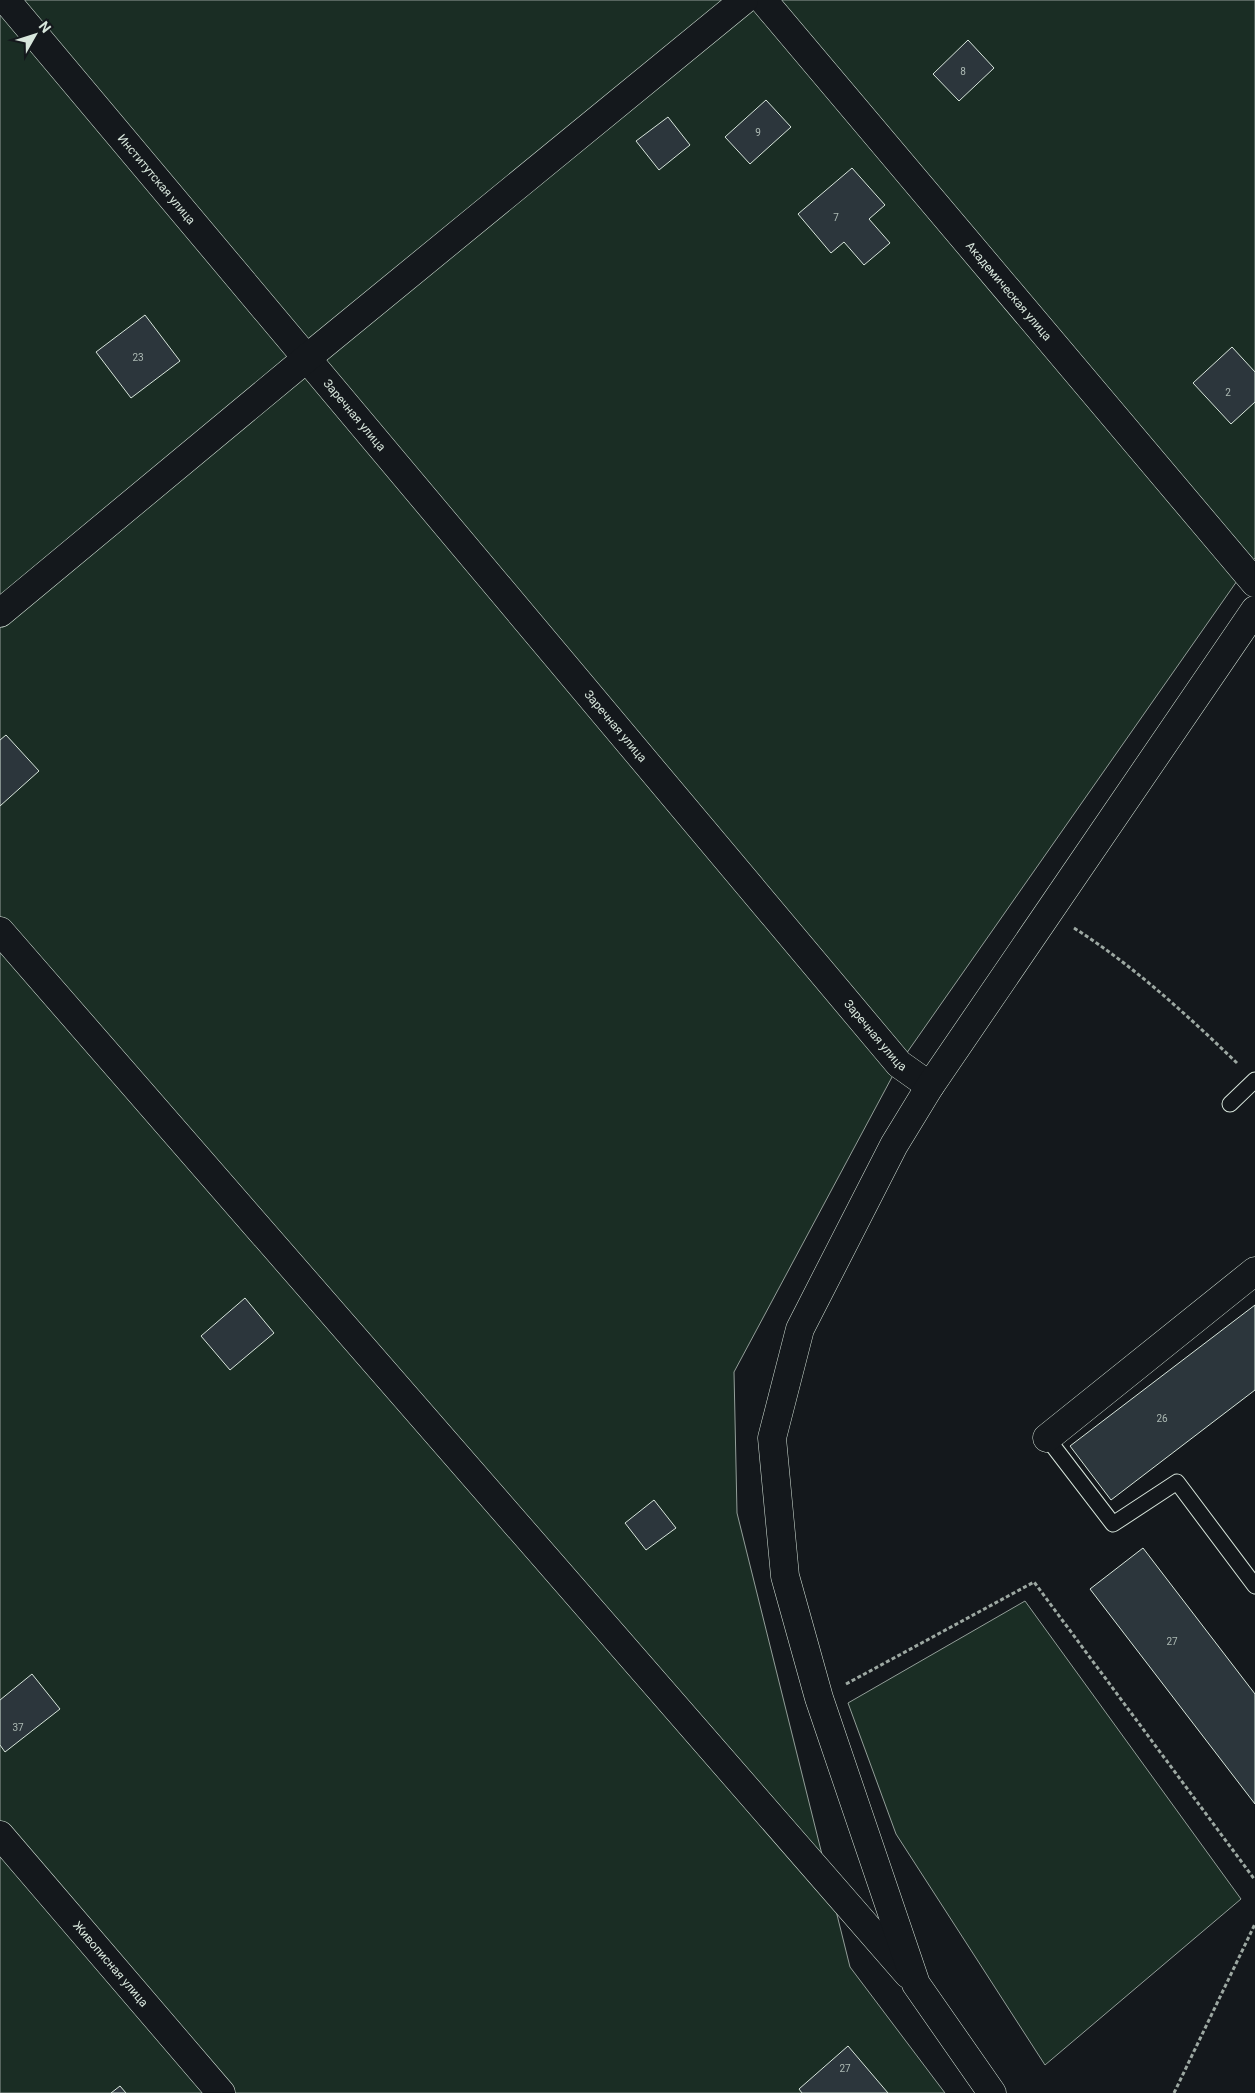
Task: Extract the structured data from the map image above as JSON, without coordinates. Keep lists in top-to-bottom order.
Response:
{
  "streets": {
    "street": [
      "Институтская улица",
      "Академическая улица",
      "Заречная улица",
      "Живописная улица"
    ]
  },
  "crossings": [
    ["Институтская улица", "Заречная улица"]
  ],
  "house_numbers": [
    "8",
    "9",
    "7",
    "23",
    "2",
    "26",
    "27",
    "37",
    "27"
  ],
  "north": "top right"
}
